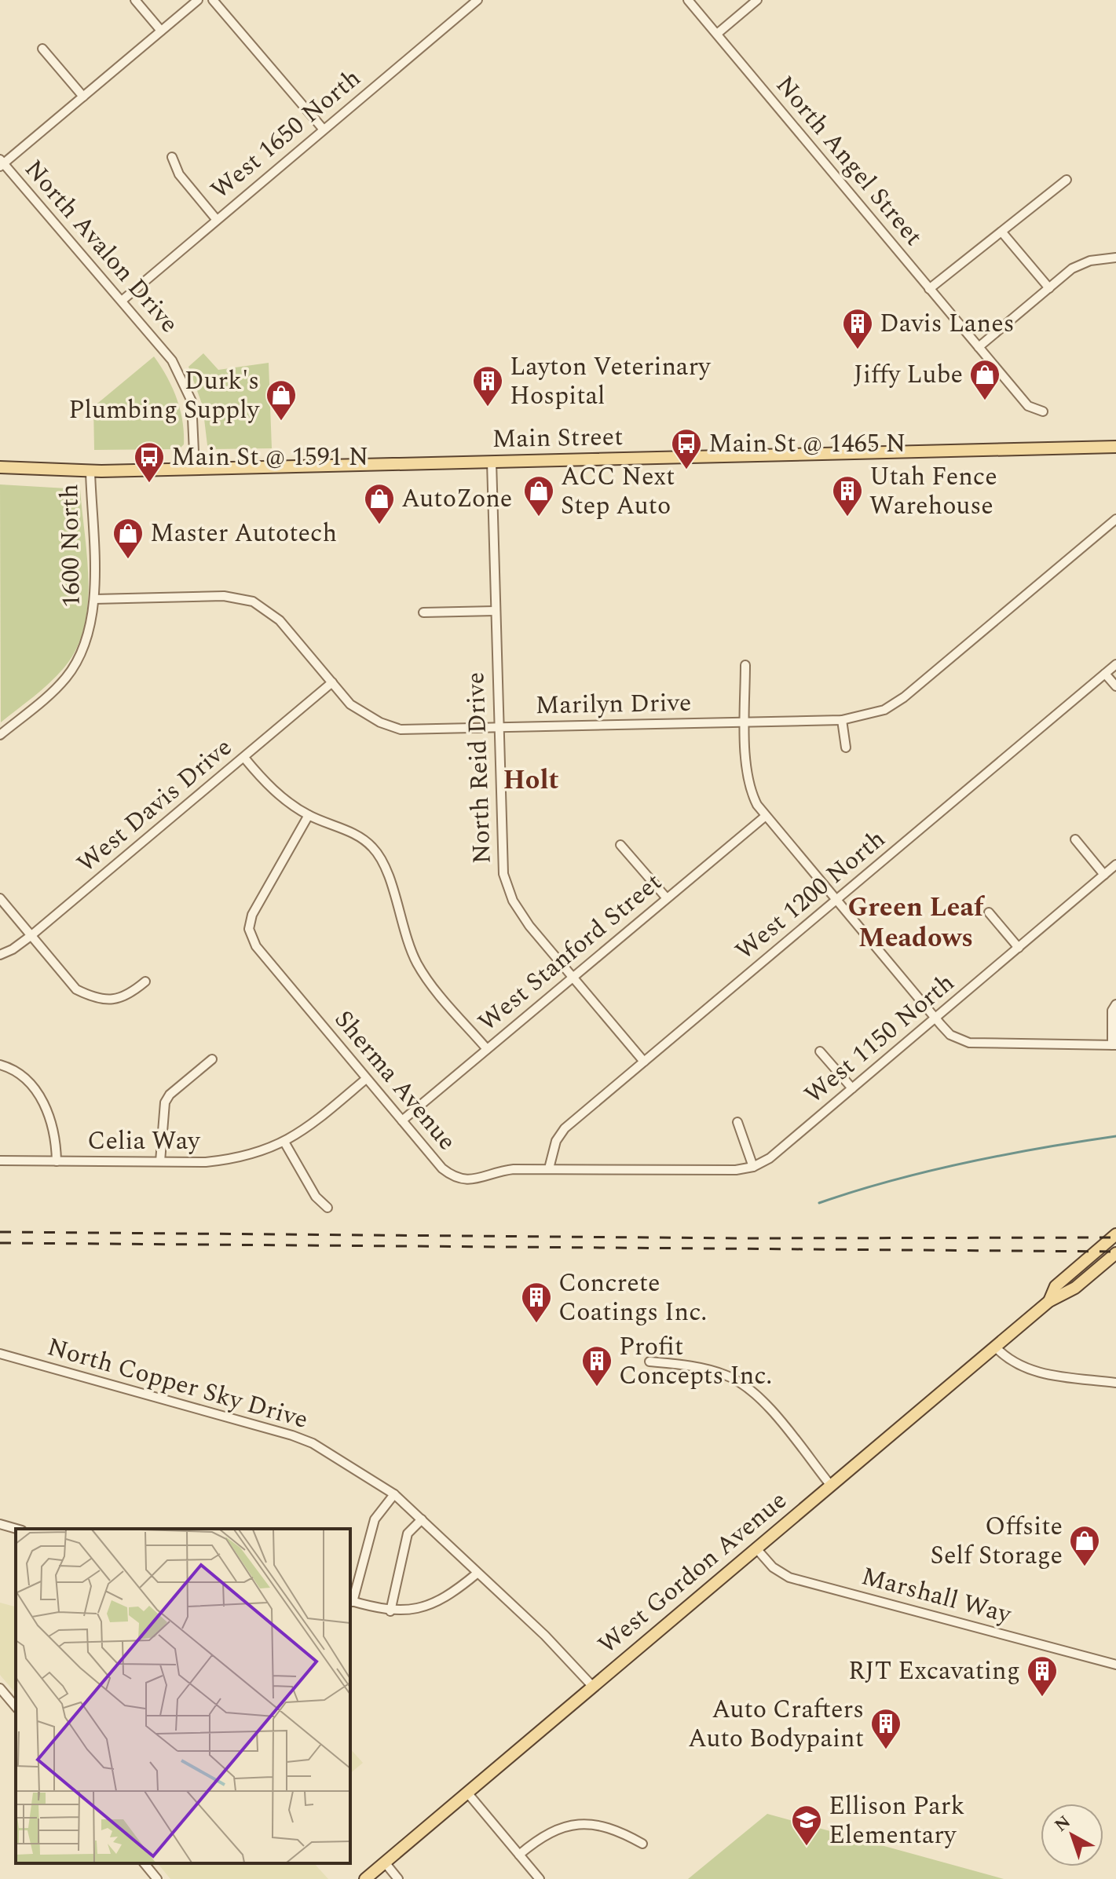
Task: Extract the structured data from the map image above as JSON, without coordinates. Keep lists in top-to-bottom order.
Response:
{
  "streets": {
    "main road": ["Main Street", "West Gordon Avenue"],
    "street": [
      "West 1650 North",
      "North Angel Street",
      "North Avalon Drive",
      "1600 North",
      "Marilyn Drive",
      "North Reid Drive",
      "West Davis Drive",
      "West 1200 North",
      "West Stanford Street",
      "West 1150 North",
      "Sherma Avenue",
      "Celia Way",
      "North Copper Sky Drive",
      "Marshall Way"
    ]
  },
  "crossings": [
    ["West 1650 North", "North Avalon Drive"],
    ["North Avalon Drive", "Main Street"],
    ["Main Street", "1600 North"],
    ["Main Street", "North Reid Drive"],
    ["1600 North", "Marilyn Drive"],
    ["Marilyn Drive", "North Reid Drive"],
    ["Marilyn Drive", "West Davis Drive"],
    ["North Reid Drive", "West 1200 North"],
    ["North Reid Drive", "West Stanford Street"],
    ["West 1200 North", "Sherma Avenue"],
    ["West Stanford Street", "Sherma Avenue"],
    ["West 1150 North", "Sherma Avenue"],
    ["Sherma Avenue", "Celia Way"],
    ["North Copper Sky Drive", "West Gordon Avenue"],
    ["West Gordon Avenue", "Marshall Way"]
  ],
  "districts": ["Holt", "Green Leaf Meadows"],
  "places": {
    "building": [
      "Davis Lanes",
      "Layton Veterinary Hospital",
      "Utah Fence Warehouse",
      "Concrete Coatings Inc.",
      "Profit Concepts Inc.",
      "RJT Excavating",
      "Auto Crafters Auto Bodypaint"
    ],
    "shop": [
      "Jiffy Lube",
      "Durk's Plumbing Supply",
      "ACC Next Step Auto",
      "AutoZone",
      "Master Autotech",
      "Offsite Self Storage"
    ],
    "bus stop": ["Main St @ 1465 N", "Main St @ 1591 N"],
    "school or university": ["Ellison Park Elementary"]
  },
  "north": "top left"
}
